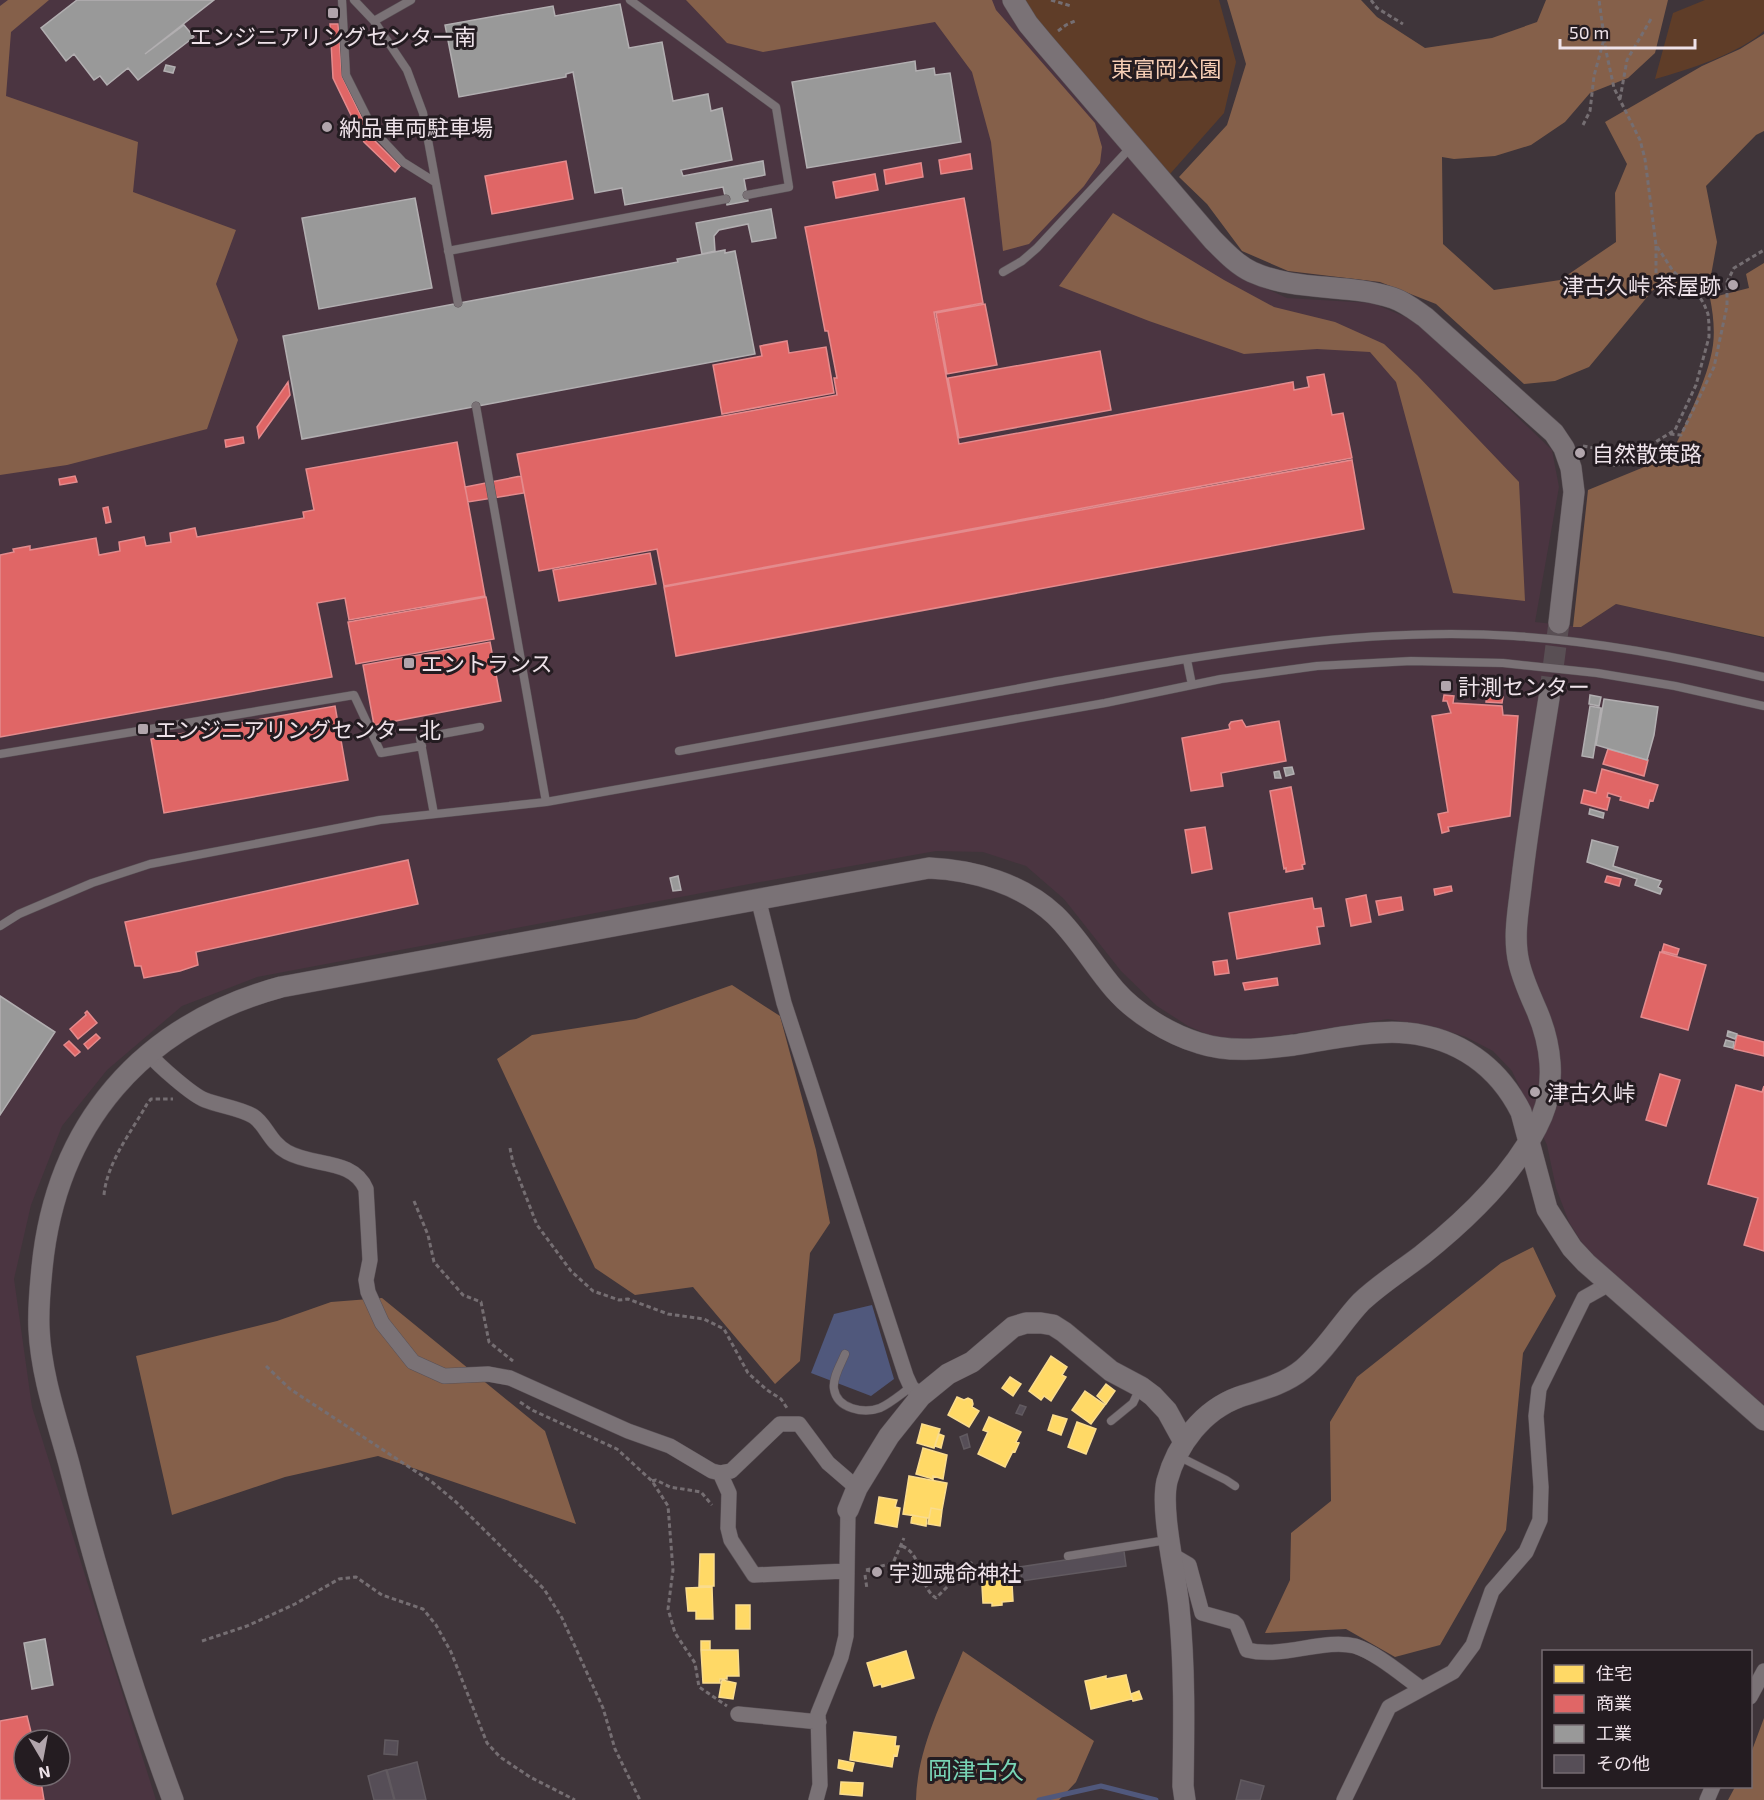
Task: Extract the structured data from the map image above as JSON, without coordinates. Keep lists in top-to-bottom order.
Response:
{
  "districts": ["岡津古久"],
  "parks": ["東富岡公園"],
  "places": {
    "transit": [
      "エンジニアリングセンター南",
      "エントランス",
      "計測センター",
      "エンジニアリングセンター北"
    ],
    "other": [
      "納品車両駐車場",
      "津古久峠 茶屋跡",
      "自然散策路",
      "津古久峠",
      "宇迦魂命神社"
    ]
  },
  "legend": [
    "住宅",
    "商業",
    "工業",
    "その他"
  ],
  "scale_bar": "50 m",
  "north": "bottom"
}
